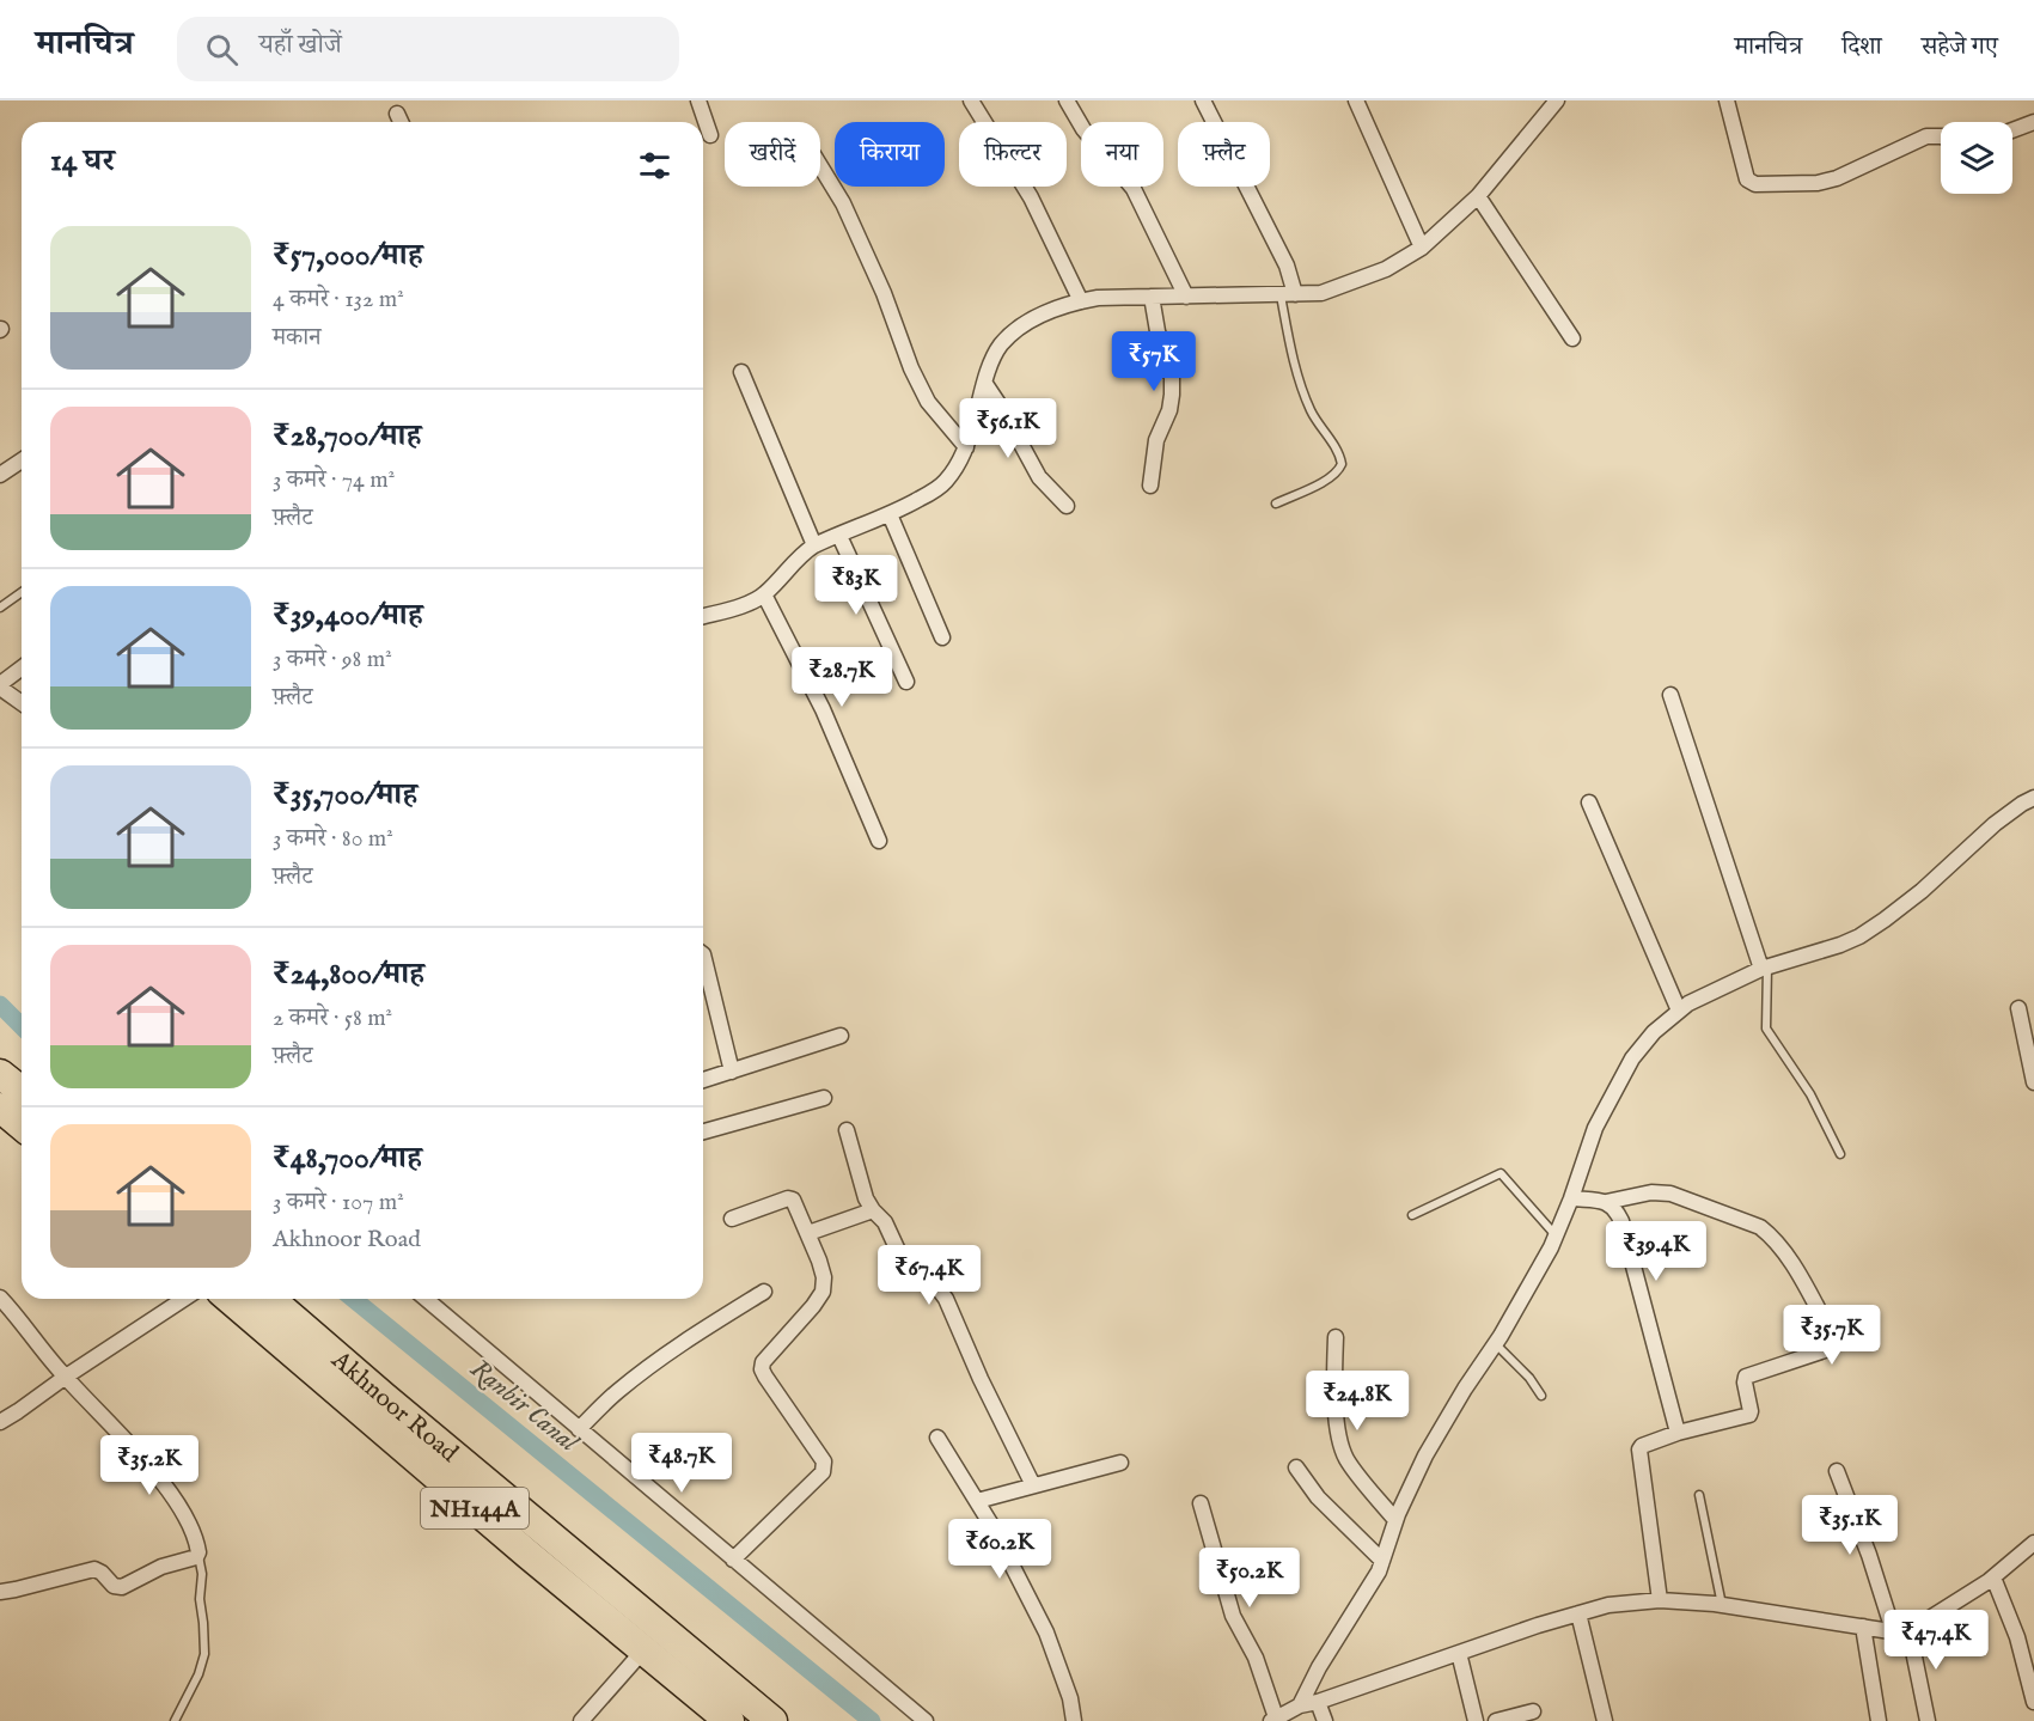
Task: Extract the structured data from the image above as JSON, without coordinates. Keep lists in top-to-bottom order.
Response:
{
  "streets": {
    "highway": ["Akhnoor Road", "NH144A"]
  },
  "crossings": [
    ["Akhnoor Road", "NH144A"]
  ],
  "water": ["Ranbir Canal"],
  "page": {
    "header": "मानचित्र",
    "search": "यहाँ खोजें",
    "nav": ["मानचित्र", "दिशा", "सहेजे गए"],
    "chip": [
      "खरीदें",
      "किराया",
      "फ़िल्टर",
      "नया",
      "फ़्लैट"
    ],
    "heading": "14 घर",
    "list": [
      {
        "name": "₹57,000/माह",
        "note": "4 कमरे · 132 m² · मकान"
      },
      {
        "name": "₹28,700/माह",
        "note": "3 कमरे · 74 m² · फ़्लैट"
      },
      {
        "name": "₹39,400/माह",
        "note": "3 कमरे · 98 m² · फ़्लैट"
      },
      {
        "name": "₹35,700/माह",
        "note": "3 कमरे · 80 m² · फ़्लैट"
      },
      {
        "name": "₹24,800/माह",
        "note": "2 कमरे · 58 m² · फ़्लैट"
      },
      {
        "name": "₹48,700/माह",
        "note": "3 कमरे · 107 m² · Akhnoor Road"
      }
    ],
    "price": [
      "₹57K",
      "₹56.1K",
      "₹83K",
      "₹28.7K",
      "₹39.4K",
      "₹67.4K",
      "₹35.7K",
      "₹24.8K",
      "₹48.7K",
      "₹35.2K",
      "₹35.1K",
      "₹60.2K",
      "₹50.2K",
      "₹47.4K"
    ]
  }
}
